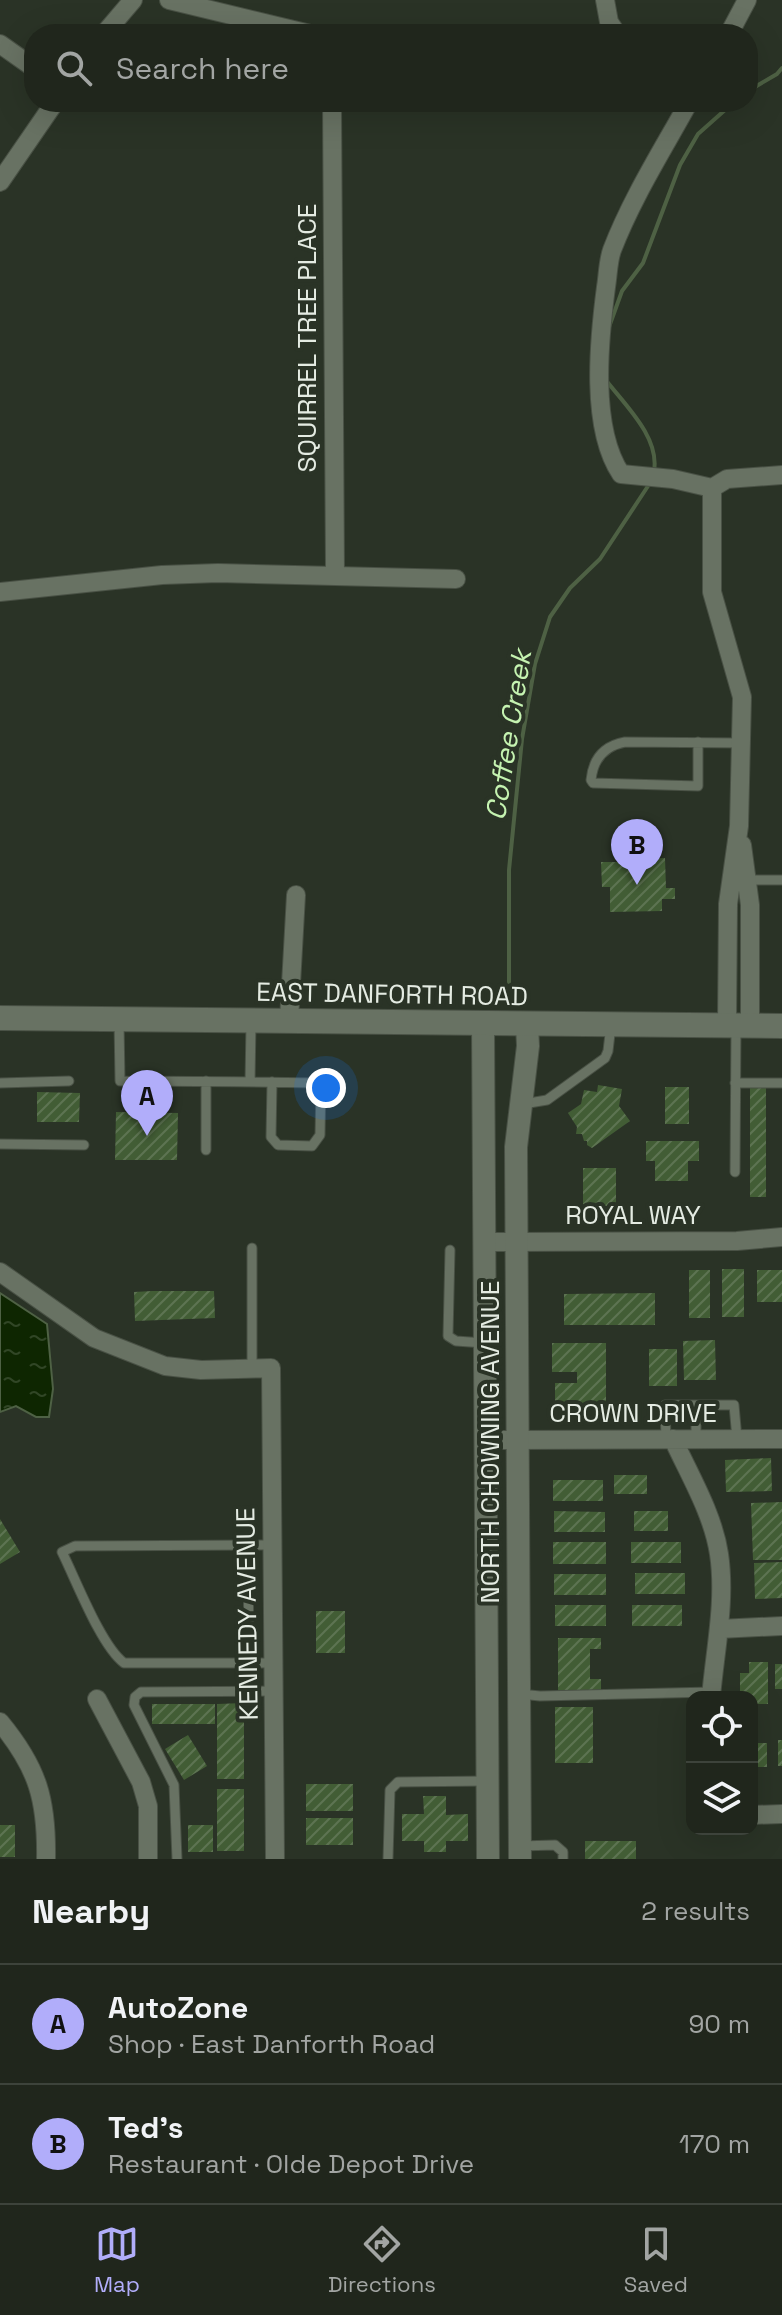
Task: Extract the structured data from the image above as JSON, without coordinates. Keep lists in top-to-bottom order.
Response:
{
  "streets": {
    "main road": ["EAST DANFORTH ROAD"],
    "street": [
      "SQUIRREL TREE PLACE",
      "ROYAL WAY",
      "CROWN DRIVE",
      "NORTH CHOWNING AVENUE",
      "KENNEDY AVENUE"
    ]
  },
  "crossings": [
    ["EAST DANFORTH ROAD", "NORTH CHOWNING AVENUE"],
    ["ROYAL WAY", "NORTH CHOWNING AVENUE"],
    ["CROWN DRIVE", "NORTH CHOWNING AVENUE"]
  ],
  "water": ["Coffee Creek"],
  "page": {
    "search": "Search here",
    "pins": ["B", "A"],
    "heading": ["Nearby", "2 results"],
    "list": [
      {
        "mark": "A",
        "name": "AutoZone",
        "note": "Shop · East Danforth Road",
        "value": "90 m"
      },
      {
        "mark": "B",
        "name": "Ted's",
        "note": "Restaurant · Olde Depot Drive",
        "value": "170 m"
      }
    ],
    "nav": ["Map", "Directions", "Saved"]
  }
}
